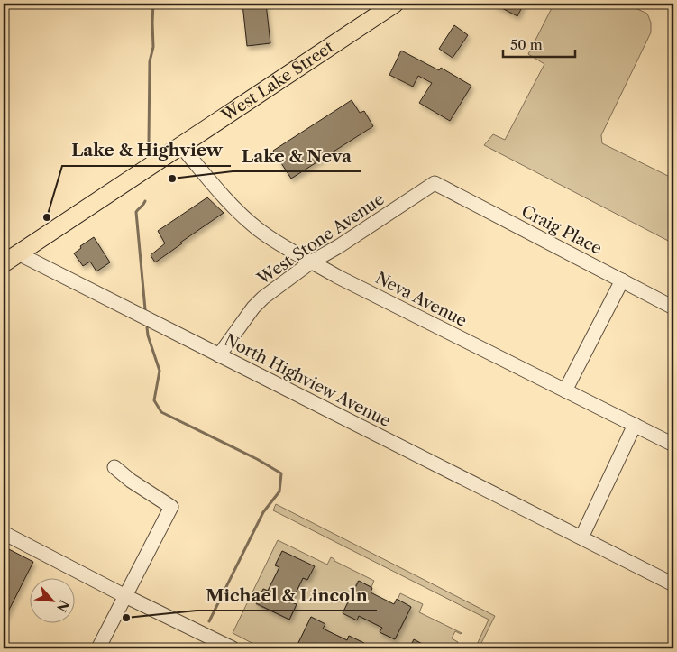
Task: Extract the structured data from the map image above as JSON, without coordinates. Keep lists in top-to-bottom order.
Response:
{
  "streets": {
    "main road": ["West Lake Street"],
    "street": [
      "Craig Place",
      "West Stone Avenue",
      "Neva Avenue",
      "North Highview Avenue"
    ]
  },
  "crossings": [
    ["West Lake Street", "Neva Avenue"],
    ["West Lake Street", "North Highview Avenue"],
    ["Craig Place", "West Stone Avenue"],
    ["West Stone Avenue", "Neva Avenue"],
    ["West Stone Avenue", "North Highview Avenue"]
  ],
  "places": ["Lake & Neva", "Lake & Highview", "Michael & Lincoln"],
  "scale_bar": "50 m",
  "north": "bottom right"
}
